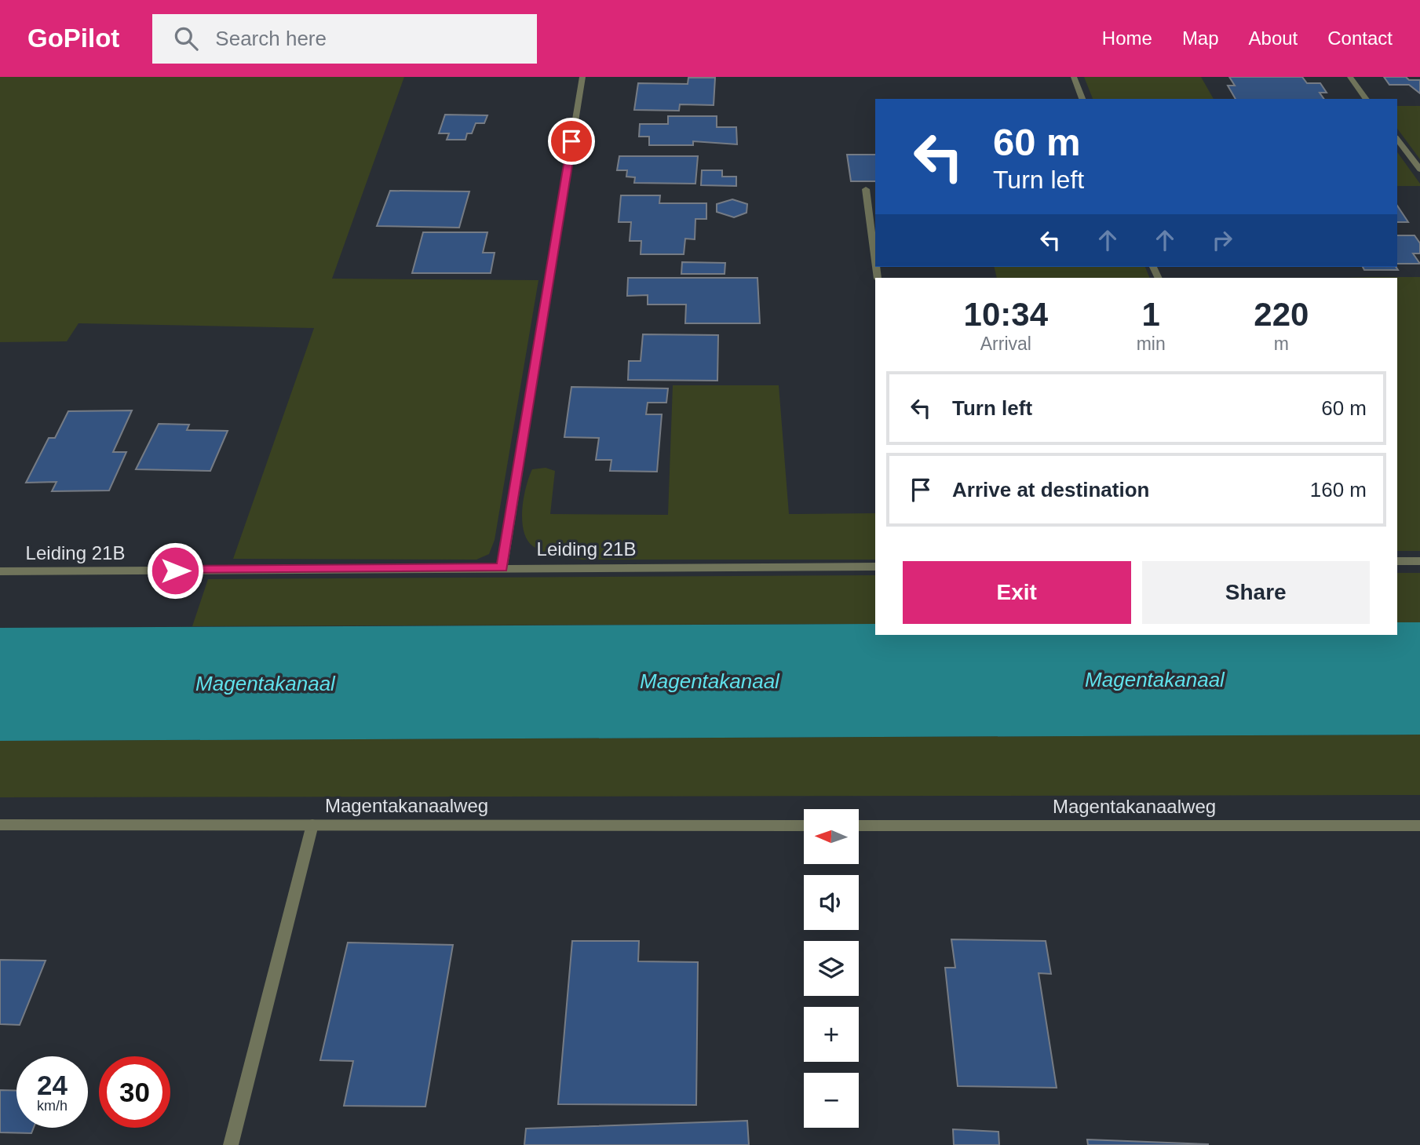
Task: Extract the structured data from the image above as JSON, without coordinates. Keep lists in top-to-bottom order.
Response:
{
  "streets": {
    "street": ["Leiding 21B", "Magentakanaalweg"]
  },
  "water": ["Magentakanaal"],
  "north": "left",
  "page": {
    "header": "GoPilot",
    "search": "Search here",
    "nav": [
      "Home",
      "Map",
      "About",
      "Contact"
    ],
    "turn": ["60 m", "Turn left"],
    "eta": [
      "10:34",
      "Arrival",
      "1",
      "min",
      "220",
      "m"
    ],
    "list": [
      {
        "name": "Turn left",
        "value": "60 m"
      },
      {
        "name": "Arrive at destination",
        "value": "160 m"
      }
    ],
    "buttons": ["Exit", "Share"],
    "map_buttons": ["+", "−"],
    "speed": "24 km/h",
    "limit": "30"
  }
}
